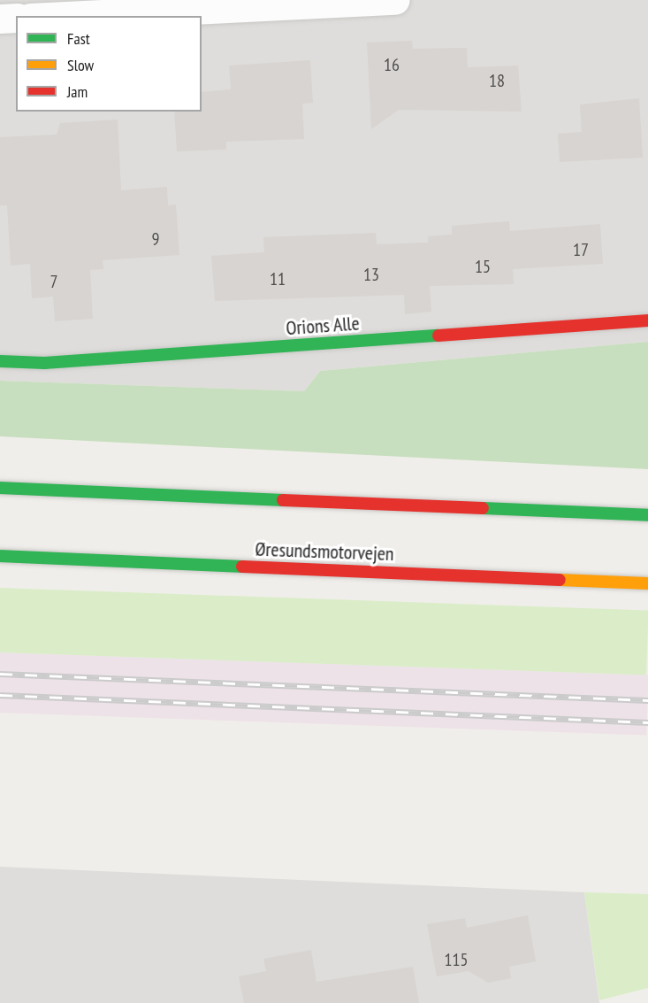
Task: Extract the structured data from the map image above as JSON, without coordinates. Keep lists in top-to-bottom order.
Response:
{
  "streets": {
    "main road": ["Orions Alle", "Øresundsmotorvejen"]
  },
  "house_numbers": [
    "16",
    "18",
    "9",
    "17",
    "15",
    "13",
    "11",
    "7",
    "115"
  ],
  "legend": ["Fast", "Slow", "Jam"]
}
